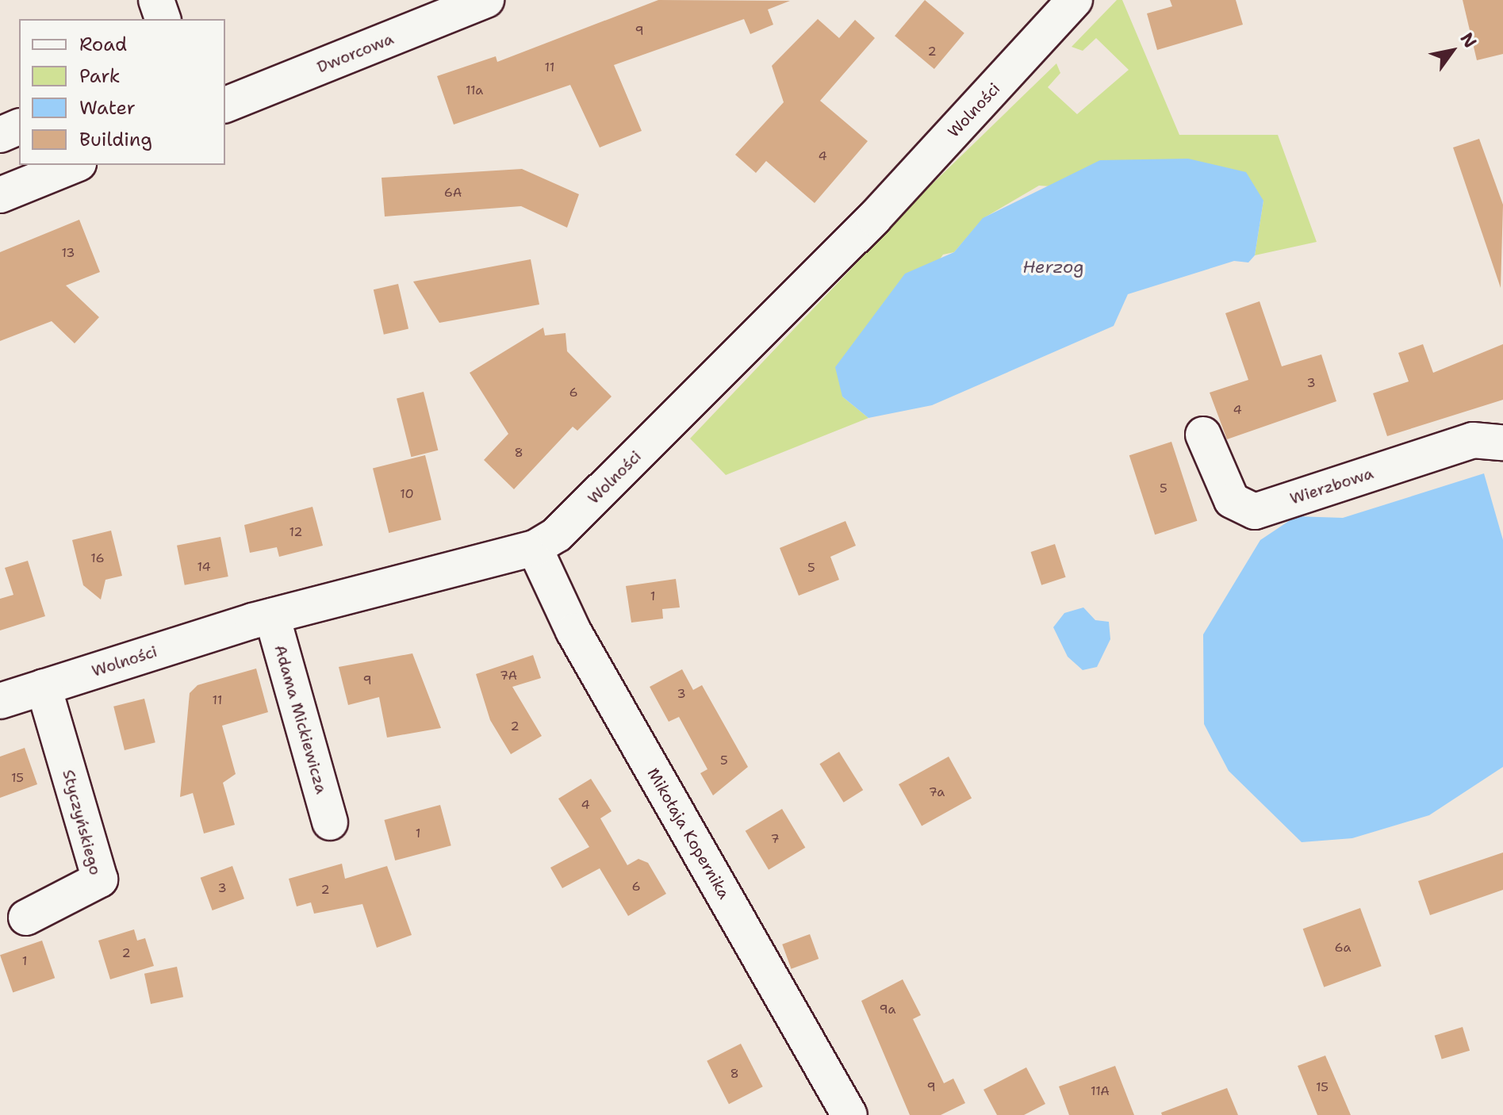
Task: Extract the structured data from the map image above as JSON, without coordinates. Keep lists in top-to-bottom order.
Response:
{
  "streets": {
    "street": [
      "Dworcowa",
      "Wolności",
      "Wierzbowa",
      "Adama Mickiewicza",
      "Styczyńskiego",
      "Mikołaja Kopernika"
    ]
  },
  "crossings": [
    ["Wolności", "Adama Mickiewicza"],
    ["Wolności", "Styczyńskiego"],
    ["Wolności", "Mikołaja Kopernika"]
  ],
  "water": ["Herzog"],
  "house_numbers": [
    "9",
    "2",
    "11",
    "11a",
    "4",
    "6A",
    "13",
    "3",
    "6",
    "4",
    "8",
    "5",
    "10",
    "12",
    "16",
    "14",
    "5",
    "1",
    "7A",
    "9",
    "3",
    "11",
    "2",
    "5",
    "15",
    "7a",
    "4",
    "1",
    "7",
    "6",
    "3",
    "2",
    "6a",
    "2",
    "1",
    "9a",
    "8",
    "9",
    "15",
    "11A"
  ],
  "legend": [
    "Road",
    "Park",
    "Water",
    "Building"
  ],
  "north": "top right"
}
